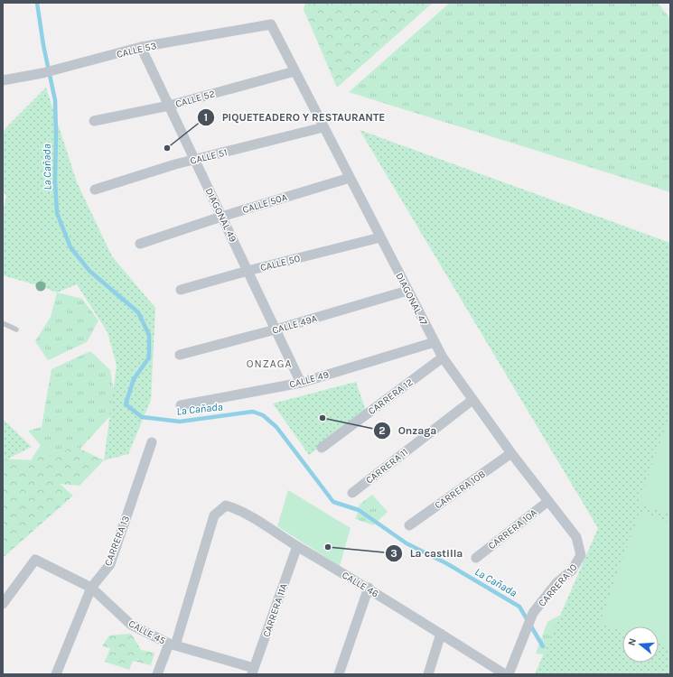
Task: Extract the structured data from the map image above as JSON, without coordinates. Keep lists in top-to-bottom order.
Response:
{
  "streets": {
    "street": [
      "CALLE 53",
      "CALLE 52",
      "CALLE 51",
      "CALLE 50A",
      "DIAGONAL 49",
      "CALLE 50",
      "DIAGONAL 47",
      "CALLE 49A",
      "CALLE 49",
      "CARRERA 12",
      "CARRERA 11",
      "CARRERA 10B",
      "CARRERA 10A",
      "CARRERA 13",
      "CALLE 46",
      "CARRERA 10",
      "CARRERA 11A",
      "CALLE 45"
    ]
  },
  "crossings": [
    ["CALLE 53", "DIAGONAL 49"],
    ["CALLE 53", "DIAGONAL 47"],
    ["CALLE 52", "DIAGONAL 49"],
    ["CALLE 52", "DIAGONAL 47"],
    ["CALLE 51", "DIAGONAL 49"],
    ["CALLE 51", "DIAGONAL 47"],
    ["CALLE 50A", "DIAGONAL 49"],
    ["CALLE 50A", "DIAGONAL 47"],
    ["DIAGONAL 49", "CALLE 50"],
    ["DIAGONAL 49", "CALLE 49A"],
    ["DIAGONAL 49", "CALLE 49"],
    ["CALLE 50", "DIAGONAL 47"],
    ["DIAGONAL 47", "CALLE 49A"],
    ["DIAGONAL 47", "CALLE 49"],
    ["DIAGONAL 47", "CARRERA 12"],
    ["DIAGONAL 47", "CARRERA 11"],
    ["DIAGONAL 47", "CARRERA 10B"],
    ["DIAGONAL 47", "CARRERA 10A"],
    ["DIAGONAL 47", "CARRERA 10"],
    ["CARRERA 13", "CALLE 45"],
    ["CALLE 46", "CARRERA 11A"],
    ["CALLE 46", "CALLE 45"],
    ["CARRERA 11A", "CALLE 45"]
  ],
  "districts": ["ONZAGA"],
  "water": ["La Cañada"],
  "places": ["PIQUETEADERO Y RESTAURANTE", "Onzaga", "La castilla"],
  "north": "left"
}
